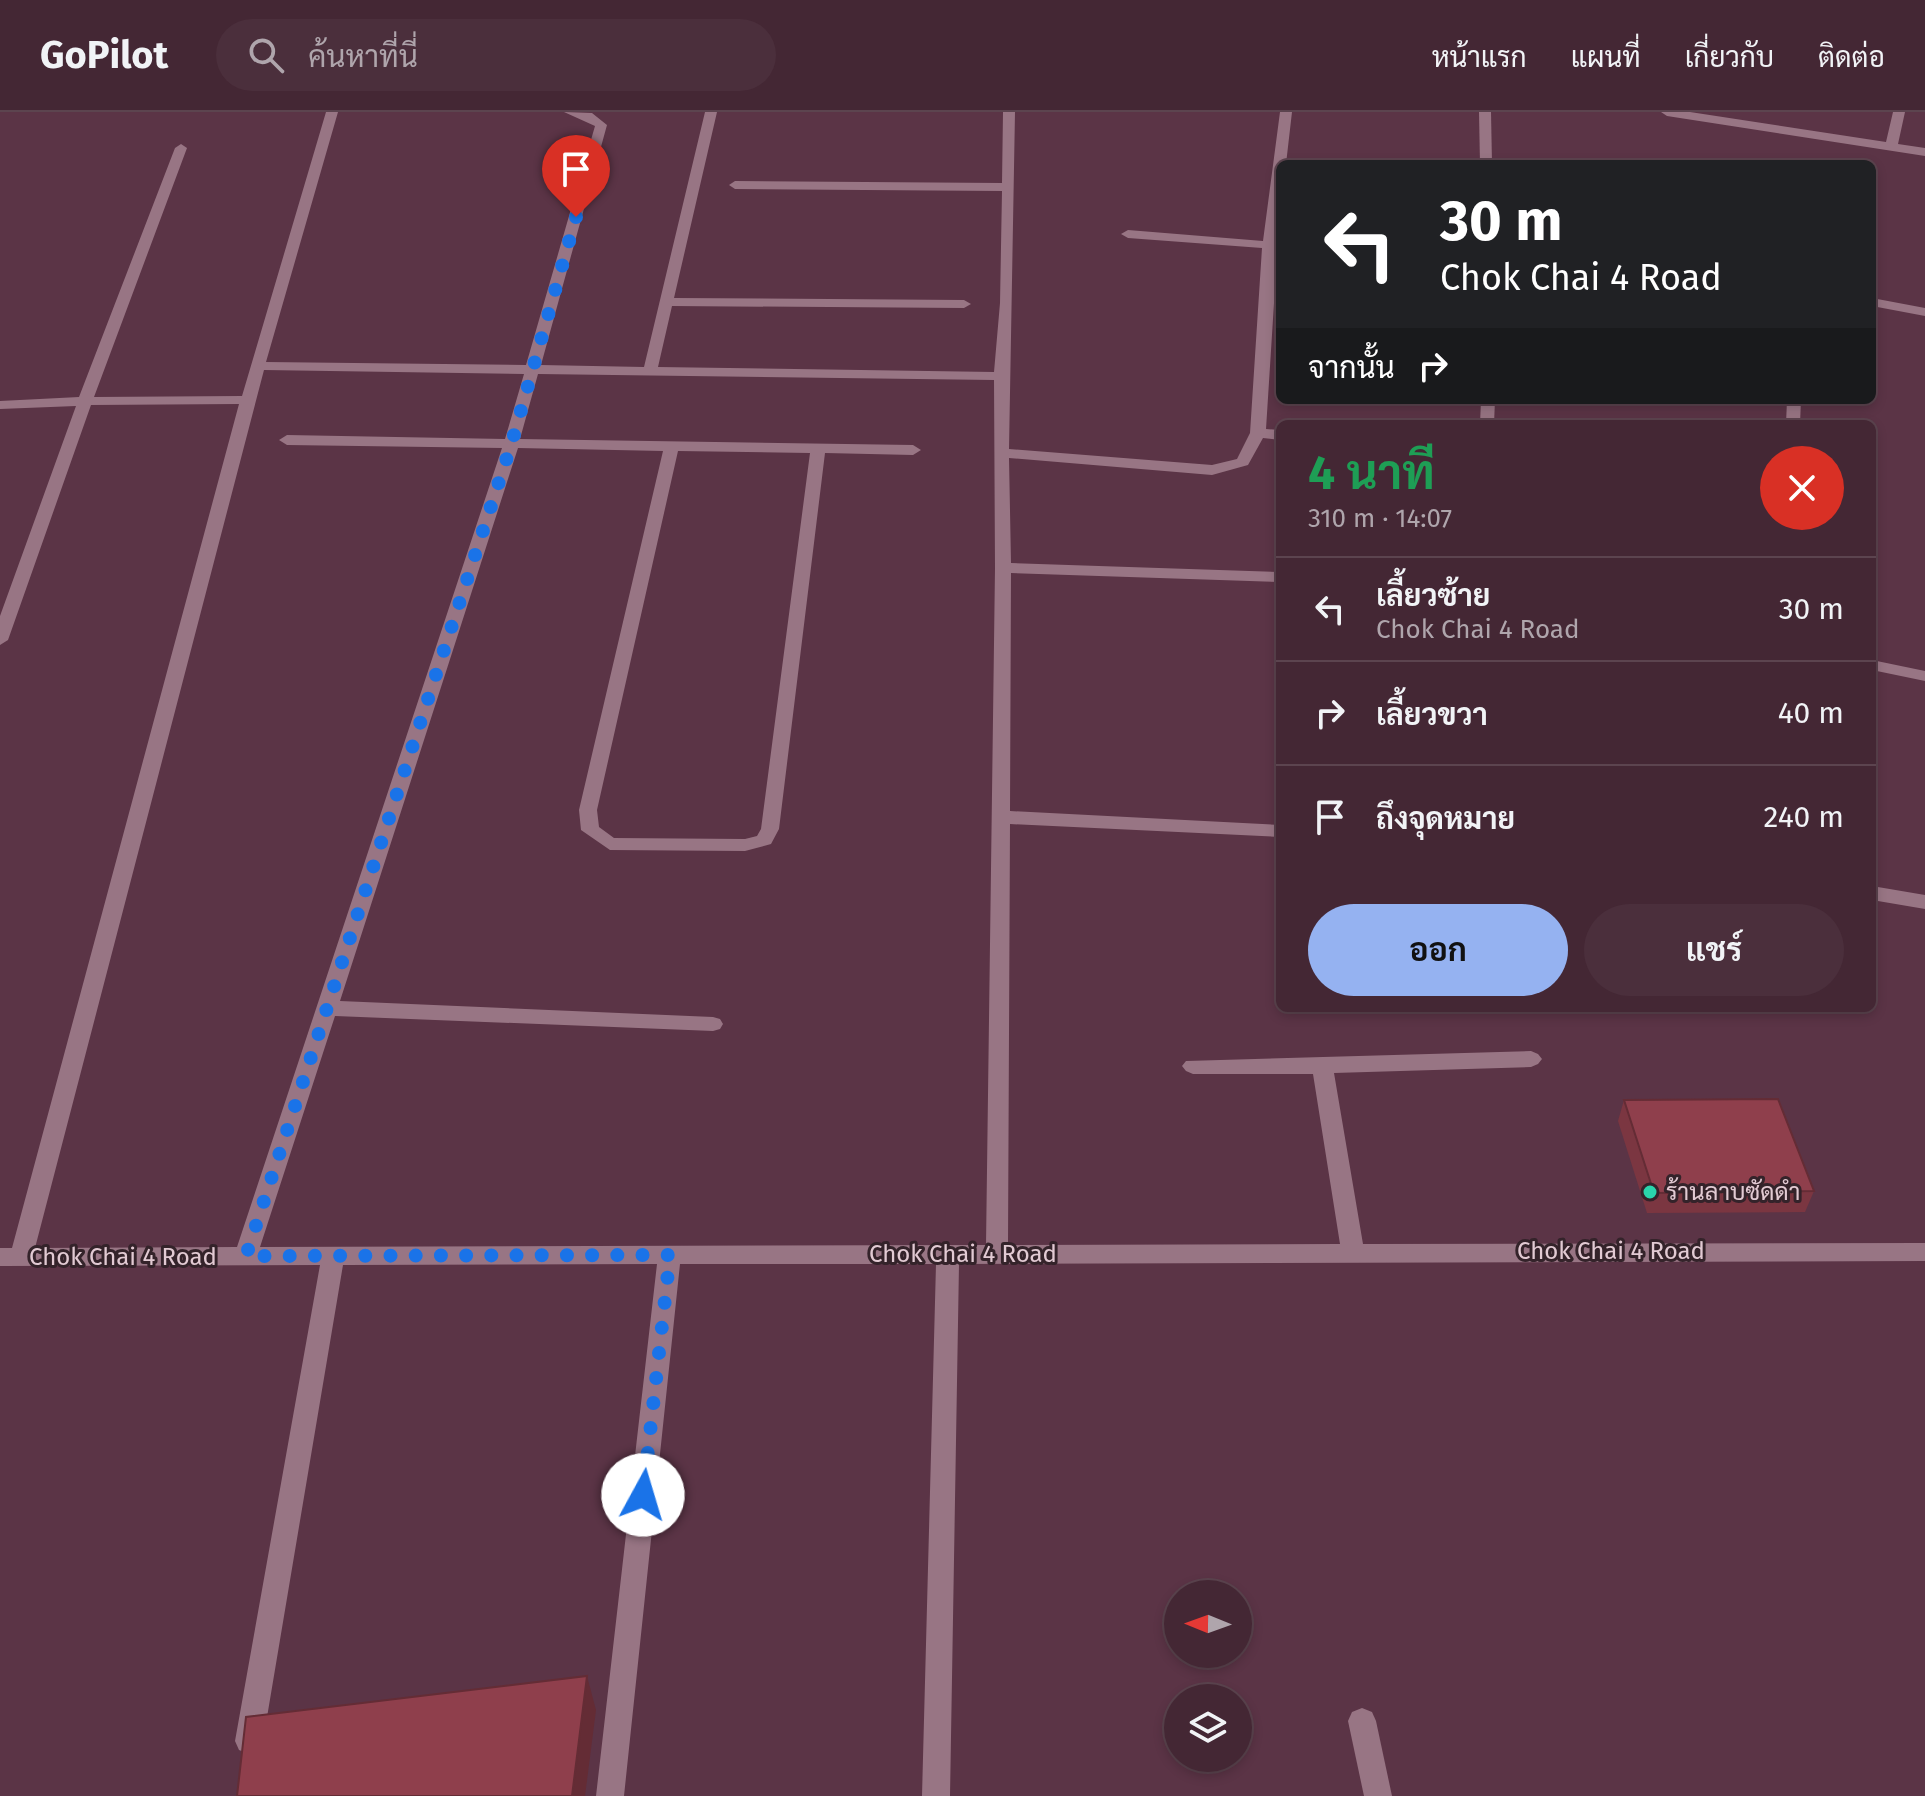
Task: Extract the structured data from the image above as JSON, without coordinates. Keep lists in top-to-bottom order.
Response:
{
  "streets": {
    "street": ["Chok Chai 4 Road"]
  },
  "places": ["ร้านลาบซัดดำ"],
  "north": "left",
  "page": {
    "header": "GoPilot",
    "search": "ค้นหาที่นี่",
    "nav": [
      "หน้าแรก",
      "แผนที่",
      "เกี่ยวกับ",
      "ติดต่อ"
    ],
    "turn": ["30 m", "Chok Chai 4 Road"],
    "then": "จากนั้น",
    "heading": ["4 นาที", "310 m · 14:07"],
    "list": [
      {
        "name": "เลี้ยวซ้าย",
        "note": "Chok Chai 4 Road",
        "value": "30 m"
      },
      {
        "name": "เลี้ยวขวา",
        "value": "40 m"
      },
      {
        "name": "ถึงจุดหมาย",
        "value": "240 m"
      }
    ],
    "buttons": ["ออก", "แชร์"]
  }
}
